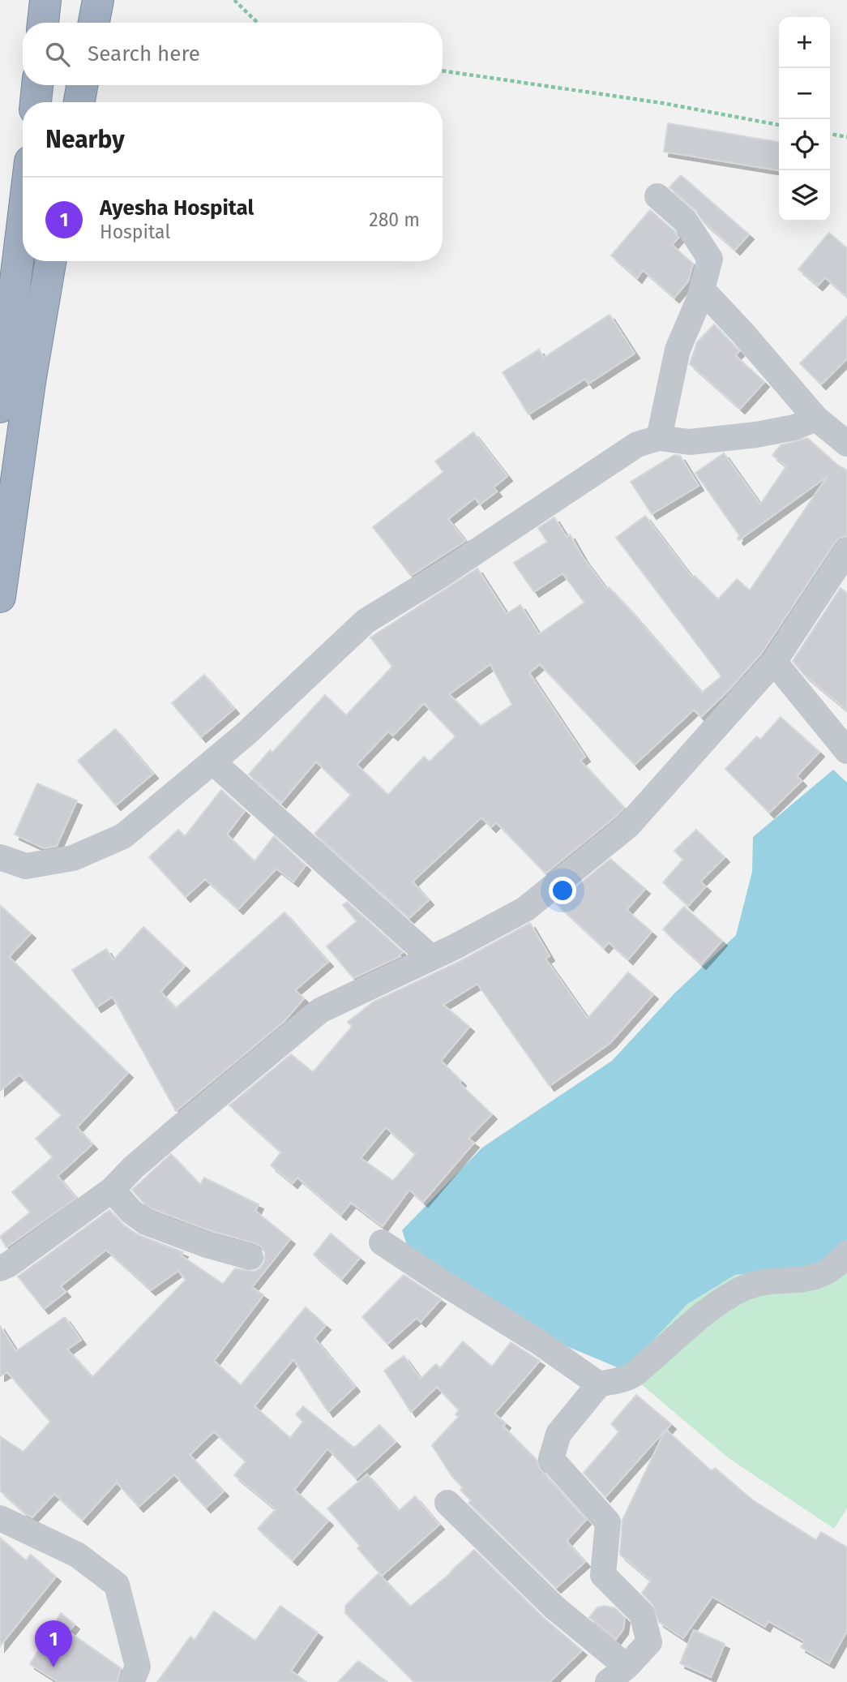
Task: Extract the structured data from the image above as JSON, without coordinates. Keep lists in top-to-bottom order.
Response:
{
  "page": {
    "map_buttons": ["+", "−"],
    "search": "Search here",
    "heading": "Nearby",
    "list": [
      {
        "mark": "1",
        "name": "Ayesha Hospital",
        "note": "Hospital",
        "value": "280 m"
      }
    ],
    "pins": "1"
  }
}
